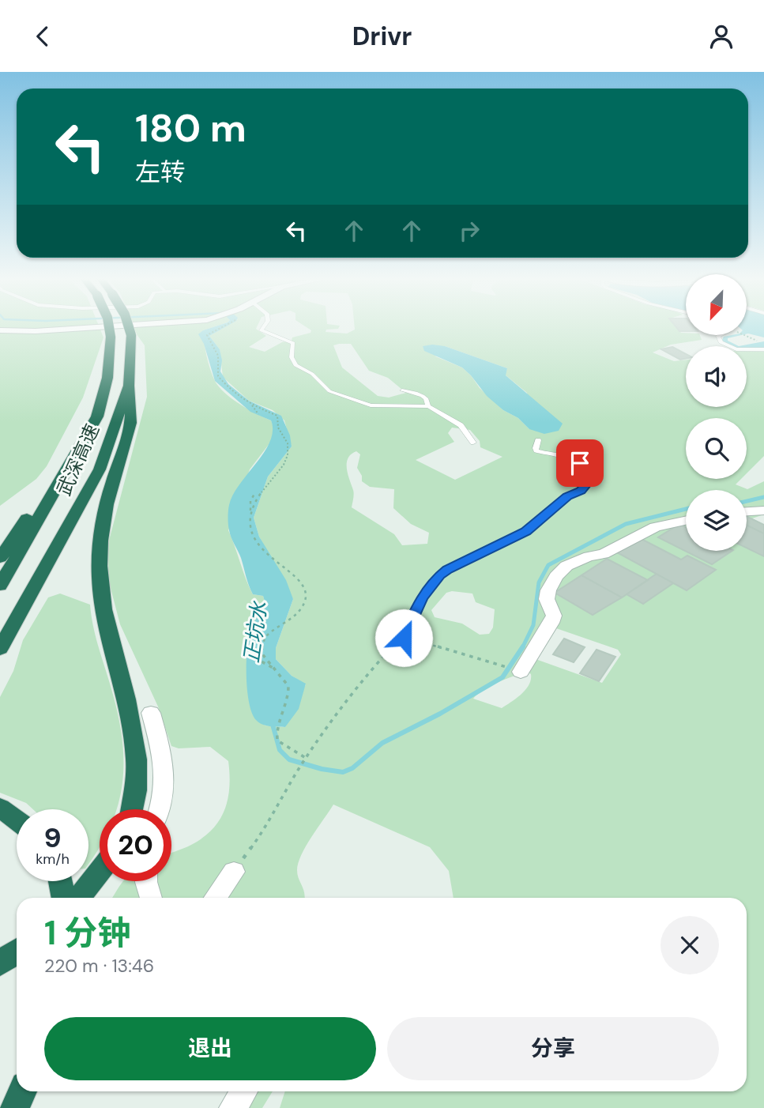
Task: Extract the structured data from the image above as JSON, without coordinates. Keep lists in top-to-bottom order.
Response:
{
  "streets": {
    "highway": ["武深高速"]
  },
  "water": ["正坑水"],
  "north": "bottom left",
  "page": {
    "header": "Drivr",
    "turn": ["180 m", "左转"],
    "speed": "9 km/h",
    "limit": "20",
    "heading": ["1 分钟", "220 m · 13:46"],
    "buttons": ["退出", "分享"]
  }
}
